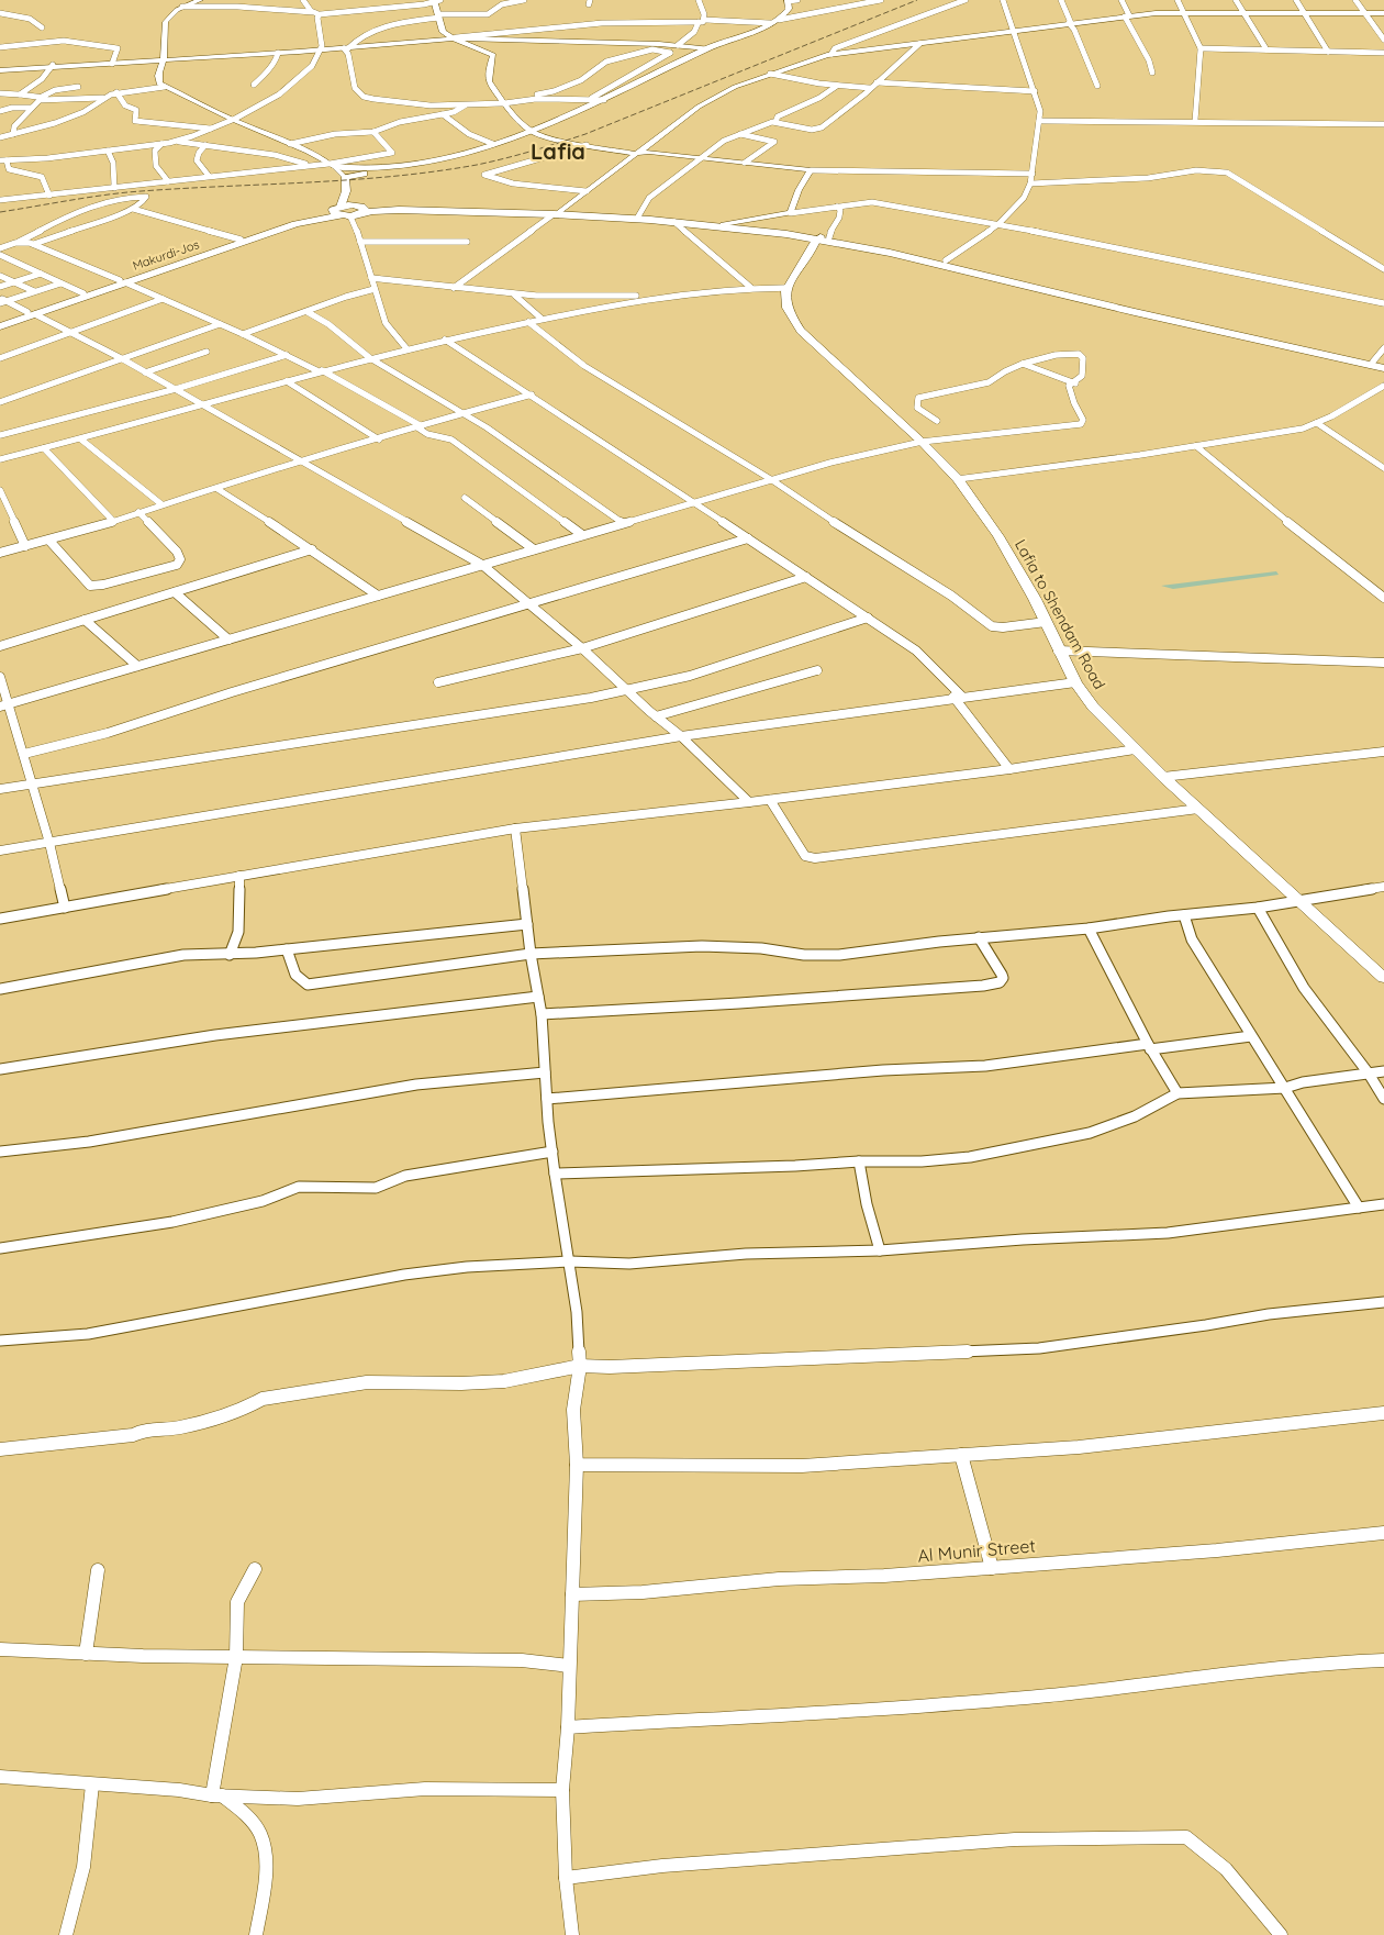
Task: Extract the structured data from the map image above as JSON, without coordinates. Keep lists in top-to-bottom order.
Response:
{
  "streets": {
    "highway": ["Makurdi-Jos"],
    "main road": ["Lafia to Shendam Road"],
    "street": ["Al Munir Street"]
  },
  "districts": ["Lafia"]
}
